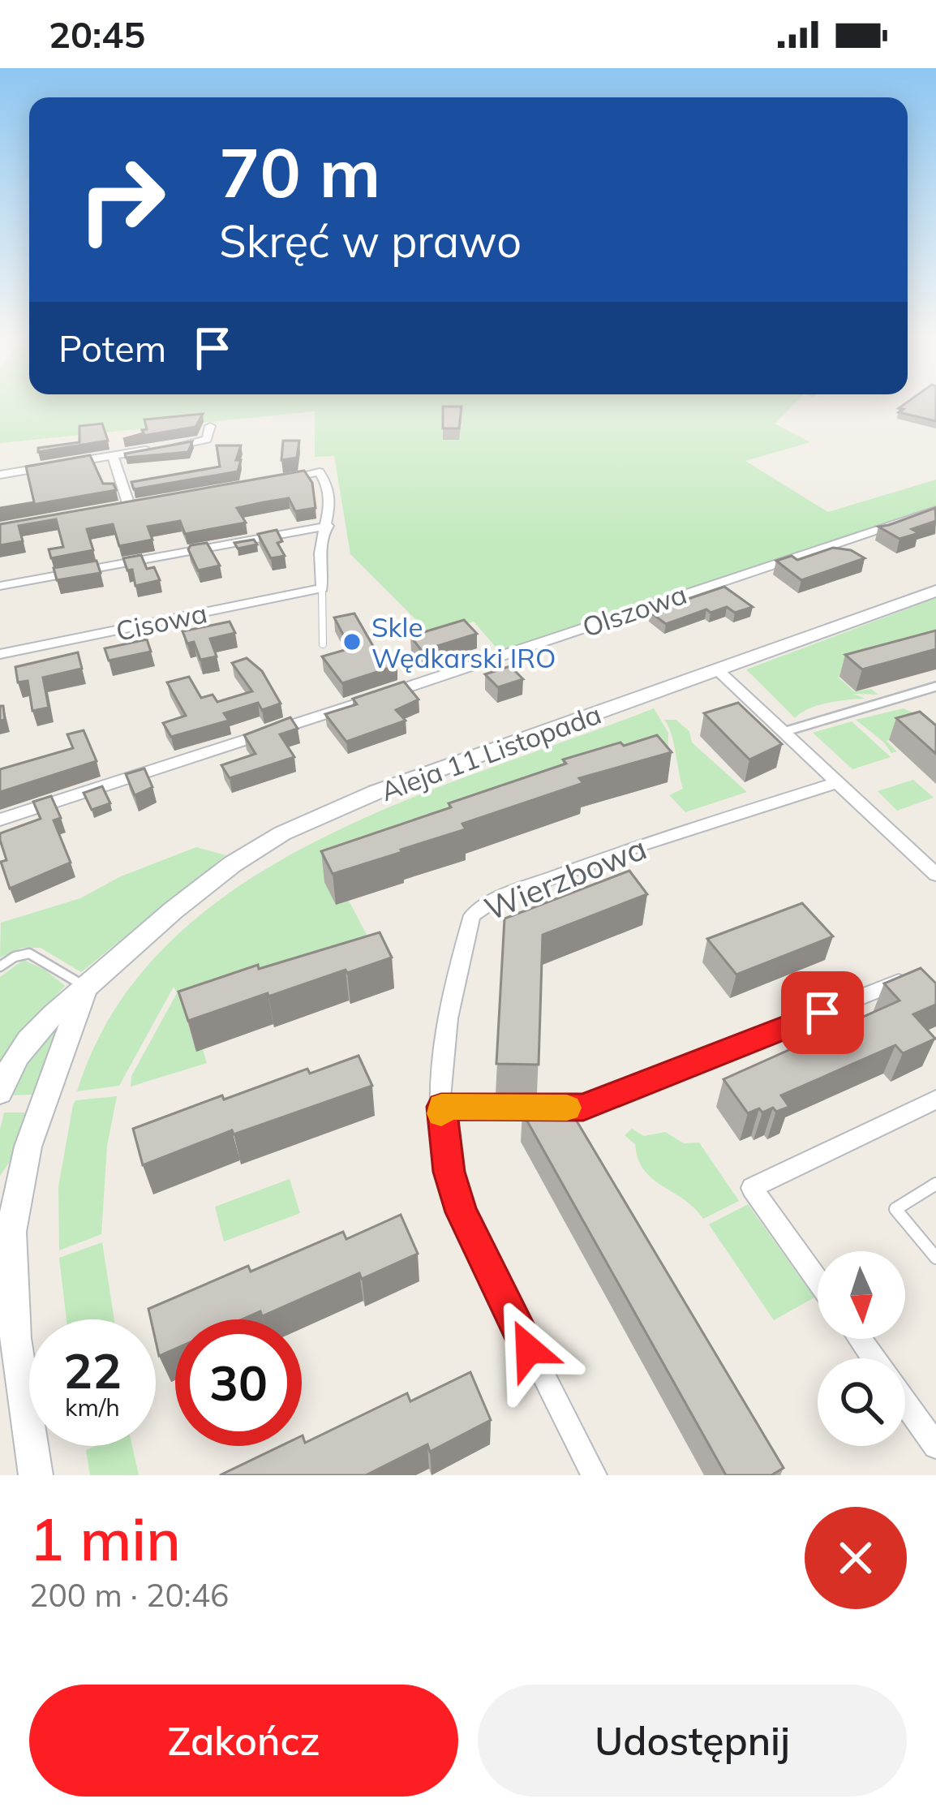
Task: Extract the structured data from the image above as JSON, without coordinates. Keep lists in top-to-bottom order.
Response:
{
  "streets": {
    "street": [
      "Olszowa",
      "Cisowa",
      "Aleja 11 Listopada",
      "Wierzbowa"
    ]
  },
  "places": ["Skle Wędkarski IRO"],
  "north": "bottom",
  "page": {
    "status": "20:45",
    "turn": ["70 m", "Skręć w prawo"],
    "then": "Potem",
    "speed": "22 km/h",
    "limit": "30",
    "heading": ["1 min", "200 m · 20:46"],
    "buttons": ["Zakończ", "Udostępnij"]
  }
}
